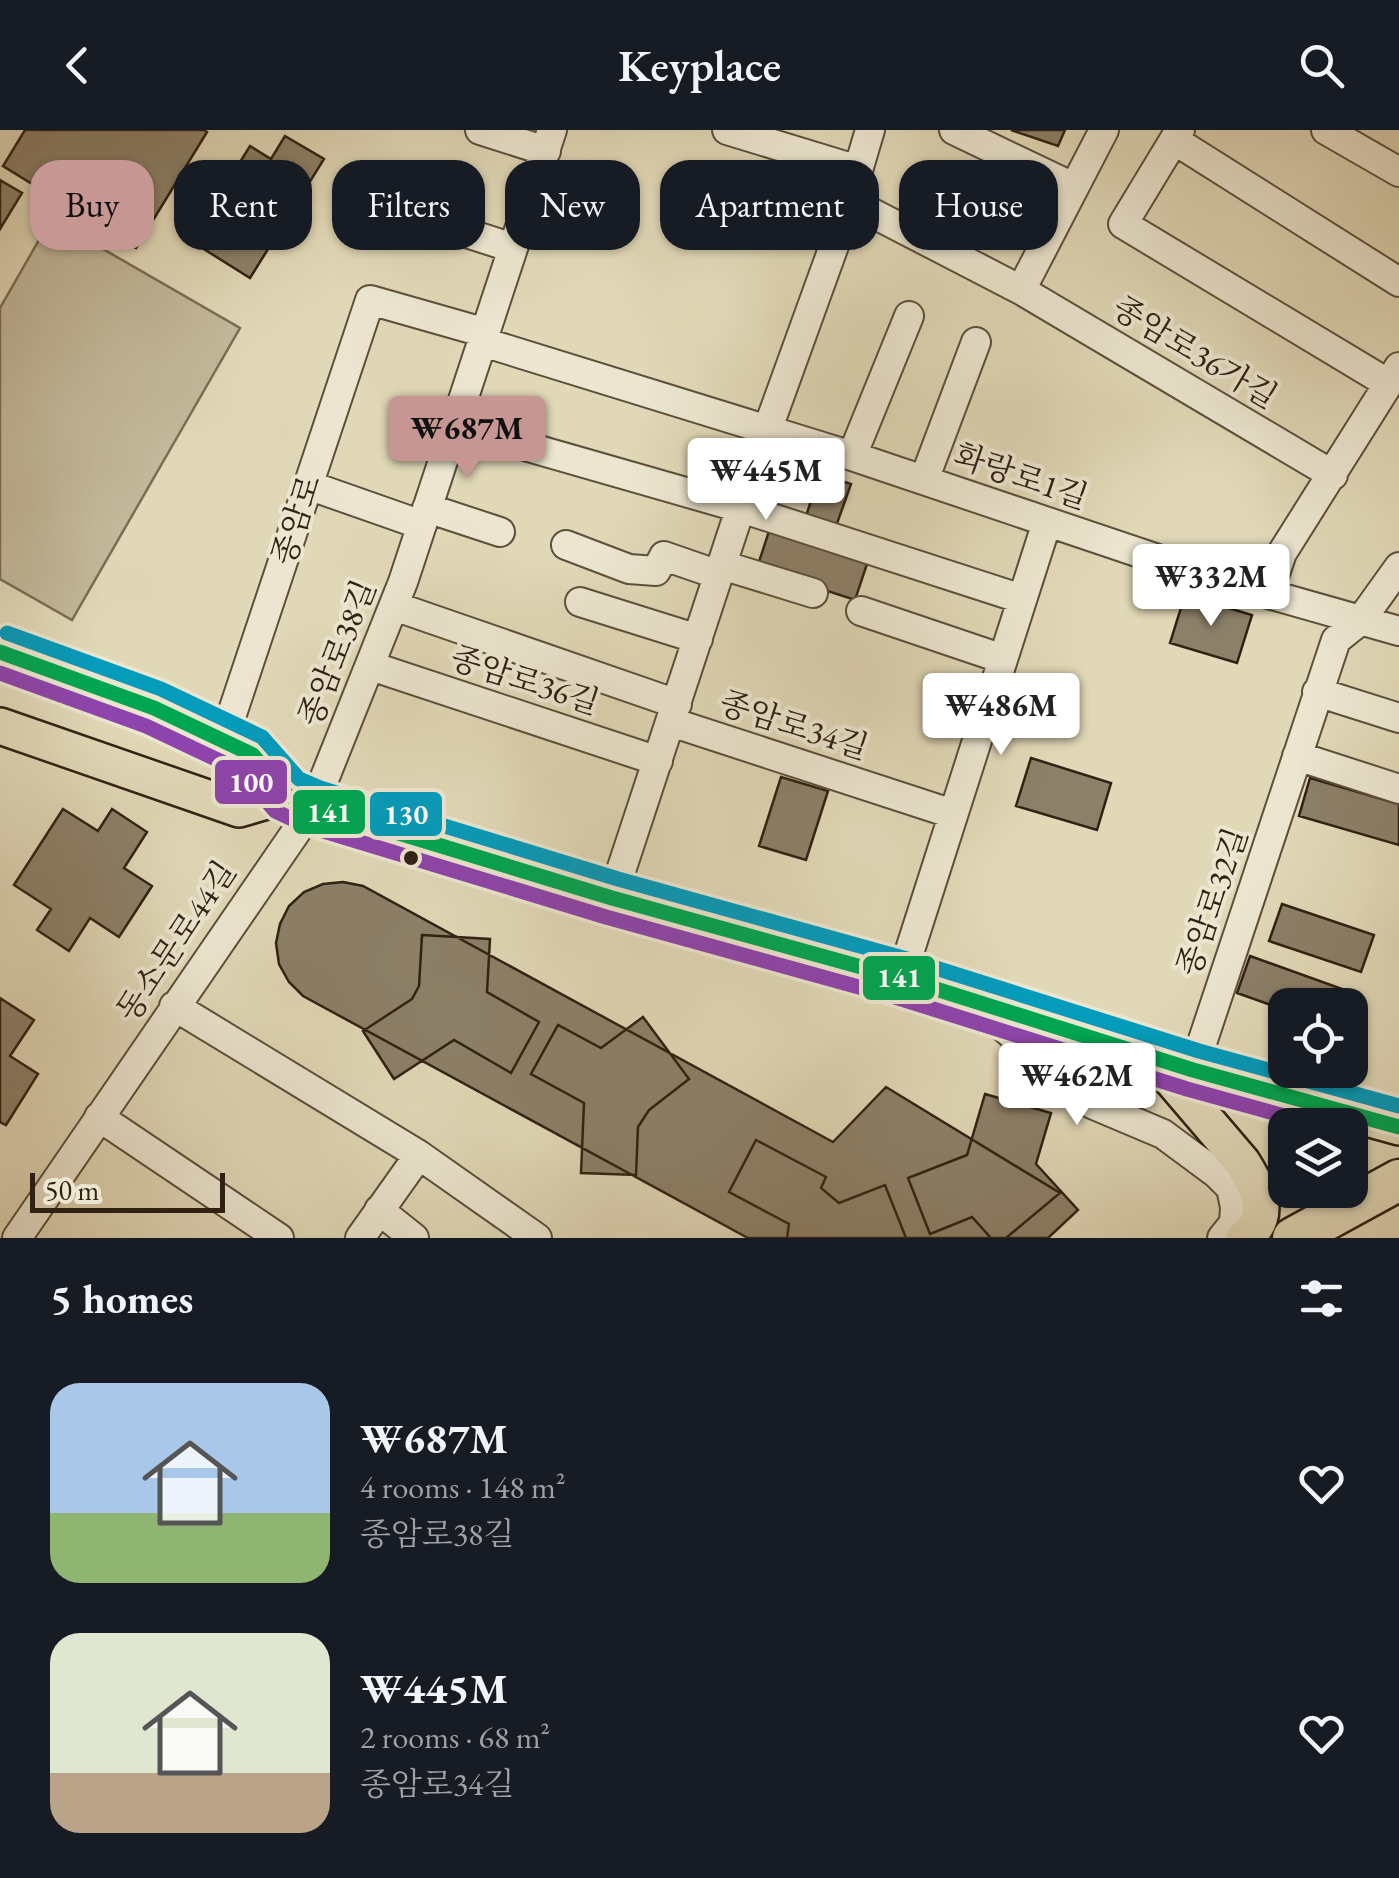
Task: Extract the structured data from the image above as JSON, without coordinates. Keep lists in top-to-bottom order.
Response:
{
  "streets": {
    "street": [
      "종암로36가길",
      "화랑로1길",
      "종암로",
      "종암로38길",
      "종암로36길",
      "종암로34길",
      "종암로32길",
      "동소문로44길"
    ]
  },
  "crossings": [
    ["화랑로1길", "종암로32길"],
    ["종암로", "종암로38길"],
    ["종암로38길", "종암로36길"],
    ["종암로38길", "동소문로44길"],
    ["종암로36길", "종암로34길"]
  ],
  "lines": ["transit line 130", "transit line 141", "transit line 100"],
  "scale_bar": "50 m",
  "page": {
    "header": "Keyplace",
    "chip": [
      "Buy",
      "Rent",
      "Filters",
      "New",
      "Apartment",
      "House"
    ],
    "price": [
      "₩687M",
      "₩445M",
      "₩332M",
      "₩486M",
      "₩462M"
    ],
    "scale": "50 m",
    "heading": "5 homes",
    "list": [
      {
        "name": "₩687M",
        "note": "4 rooms · 148 m² · 종암로38길"
      },
      {
        "name": "₩445M",
        "note": "2 rooms · 68 m² · 종암로34길"
      }
    ]
  }
}
